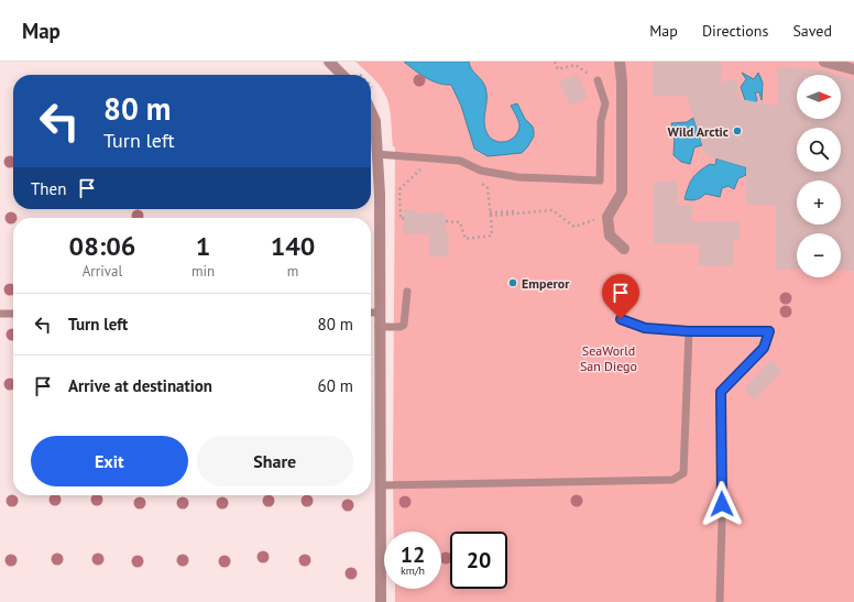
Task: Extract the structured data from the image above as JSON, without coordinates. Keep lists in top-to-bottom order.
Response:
{
  "parks": ["SeaWorld San Diego"],
  "places": ["Wild Arctic", "Emperor"],
  "north": "right",
  "page": {
    "header": "Map",
    "nav": ["Map", "Directions", "Saved"],
    "map_buttons": ["+", "−"],
    "turn": ["80 m", "Turn left"],
    "then": "Then",
    "eta": [
      "08:06",
      "Arrival",
      "1",
      "min",
      "140",
      "m"
    ],
    "list": [
      {
        "name": "Turn left",
        "value": "80 m"
      },
      {
        "name": "Arrive at destination",
        "value": "60 m"
      }
    ],
    "buttons": ["Exit", "Share"],
    "speed": "12 km/h",
    "limit": "20"
  }
}
